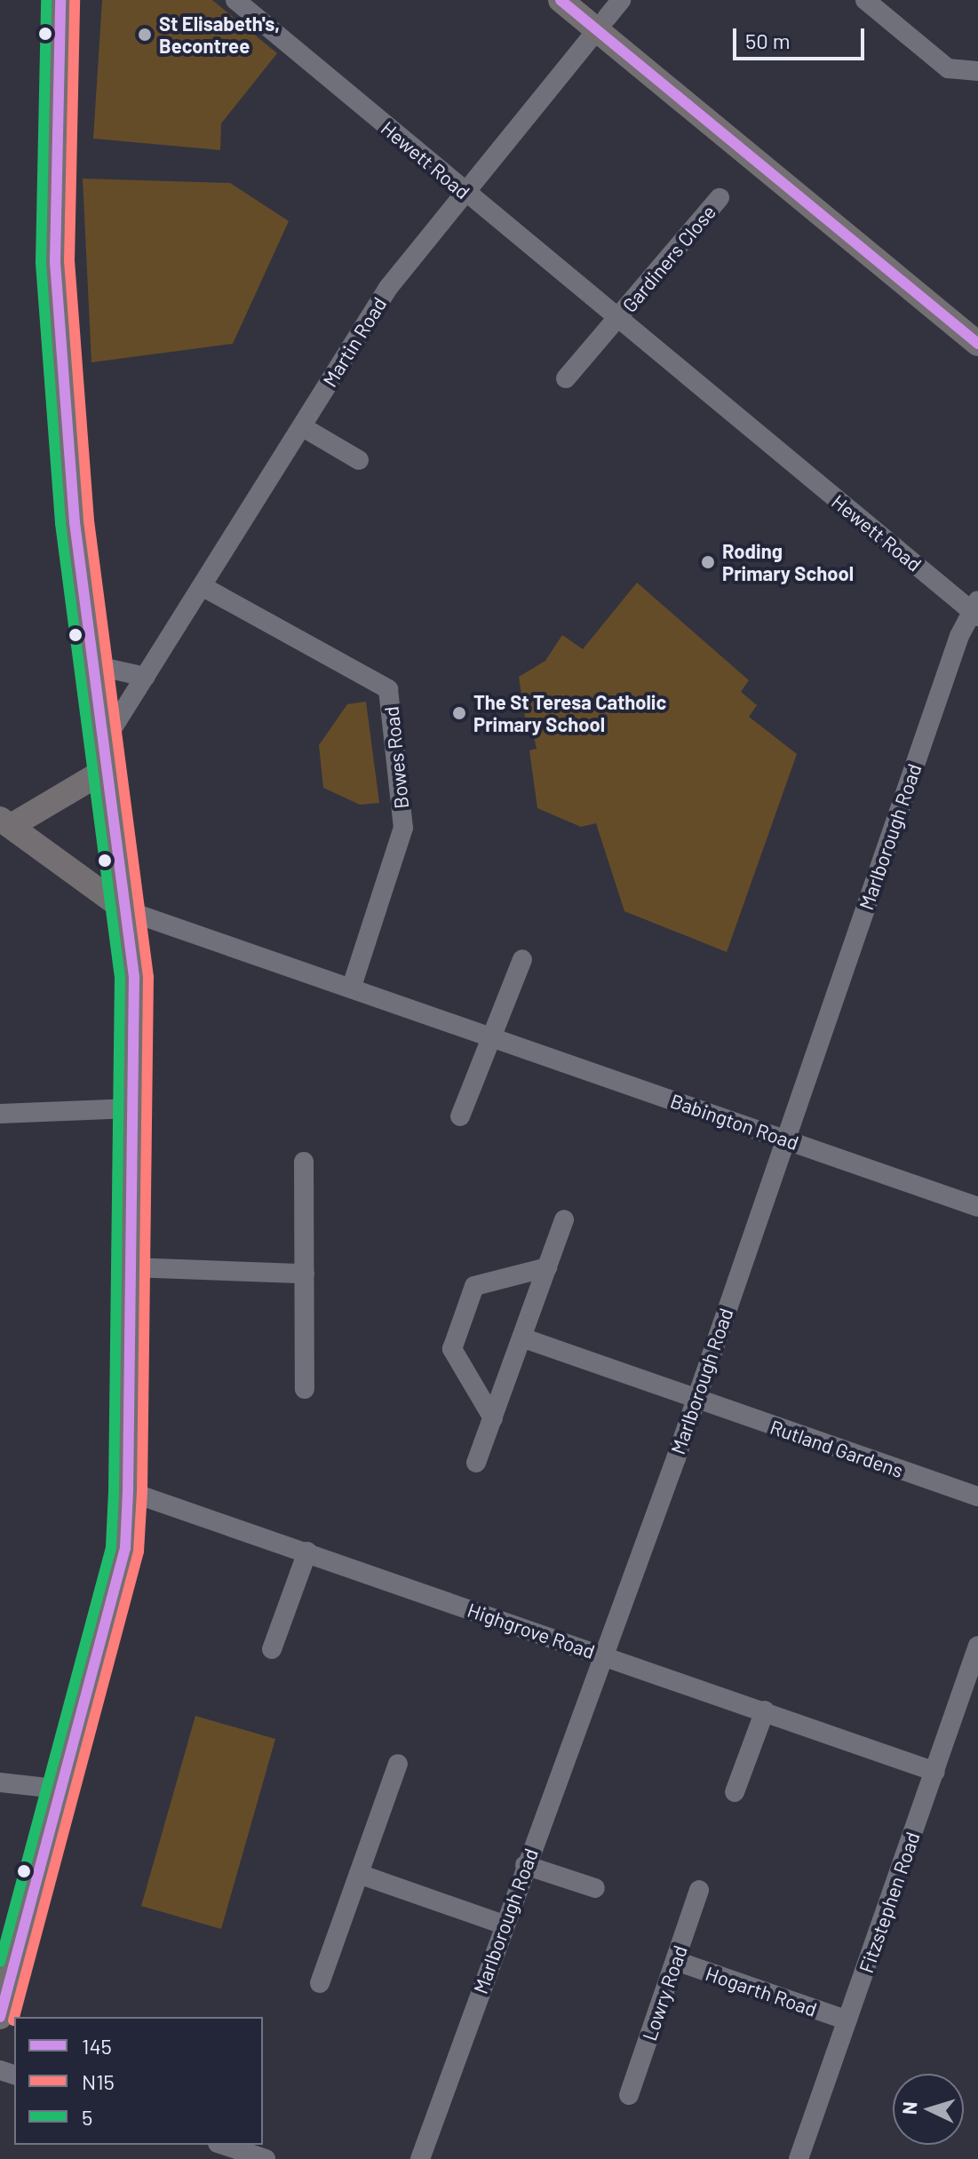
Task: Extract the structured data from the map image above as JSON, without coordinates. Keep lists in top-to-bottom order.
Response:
{
  "streets": {
    "street": [
      "Hewett Road",
      "Gardiners Close",
      "Martin Road",
      "Bowes Road",
      "Marlborough Road",
      "Babington Road",
      "Rutland Gardens",
      "Highgrove Road",
      "Fitzstephen Road",
      "Hogarth Road",
      "Lowry Road"
    ]
  },
  "crossings": [
    ["Hewett Road", "Gardiners Close"],
    ["Hewett Road", "Martin Road"],
    ["Hewett Road", "Marlborough Road"],
    ["Martin Road", "Bowes Road"],
    ["Bowes Road", "Babington Road"],
    ["Marlborough Road", "Babington Road"],
    ["Marlborough Road", "Rutland Gardens"],
    ["Marlborough Road", "Highgrove Road"],
    ["Highgrove Road", "Fitzstephen Road"],
    ["Fitzstephen Road", "Hogarth Road"],
    ["Hogarth Road", "Lowry Road"]
  ],
  "places": ["St Elisabeth's, Becontree", "Roding Primary School", "The St Teresa Catholic Primary School"],
  "lines": ["transit line 145", "transit line N15", "transit line 5"],
  "legend": ["145", "N15", "5"],
  "scale_bar": "50 m",
  "north": "left"
}
